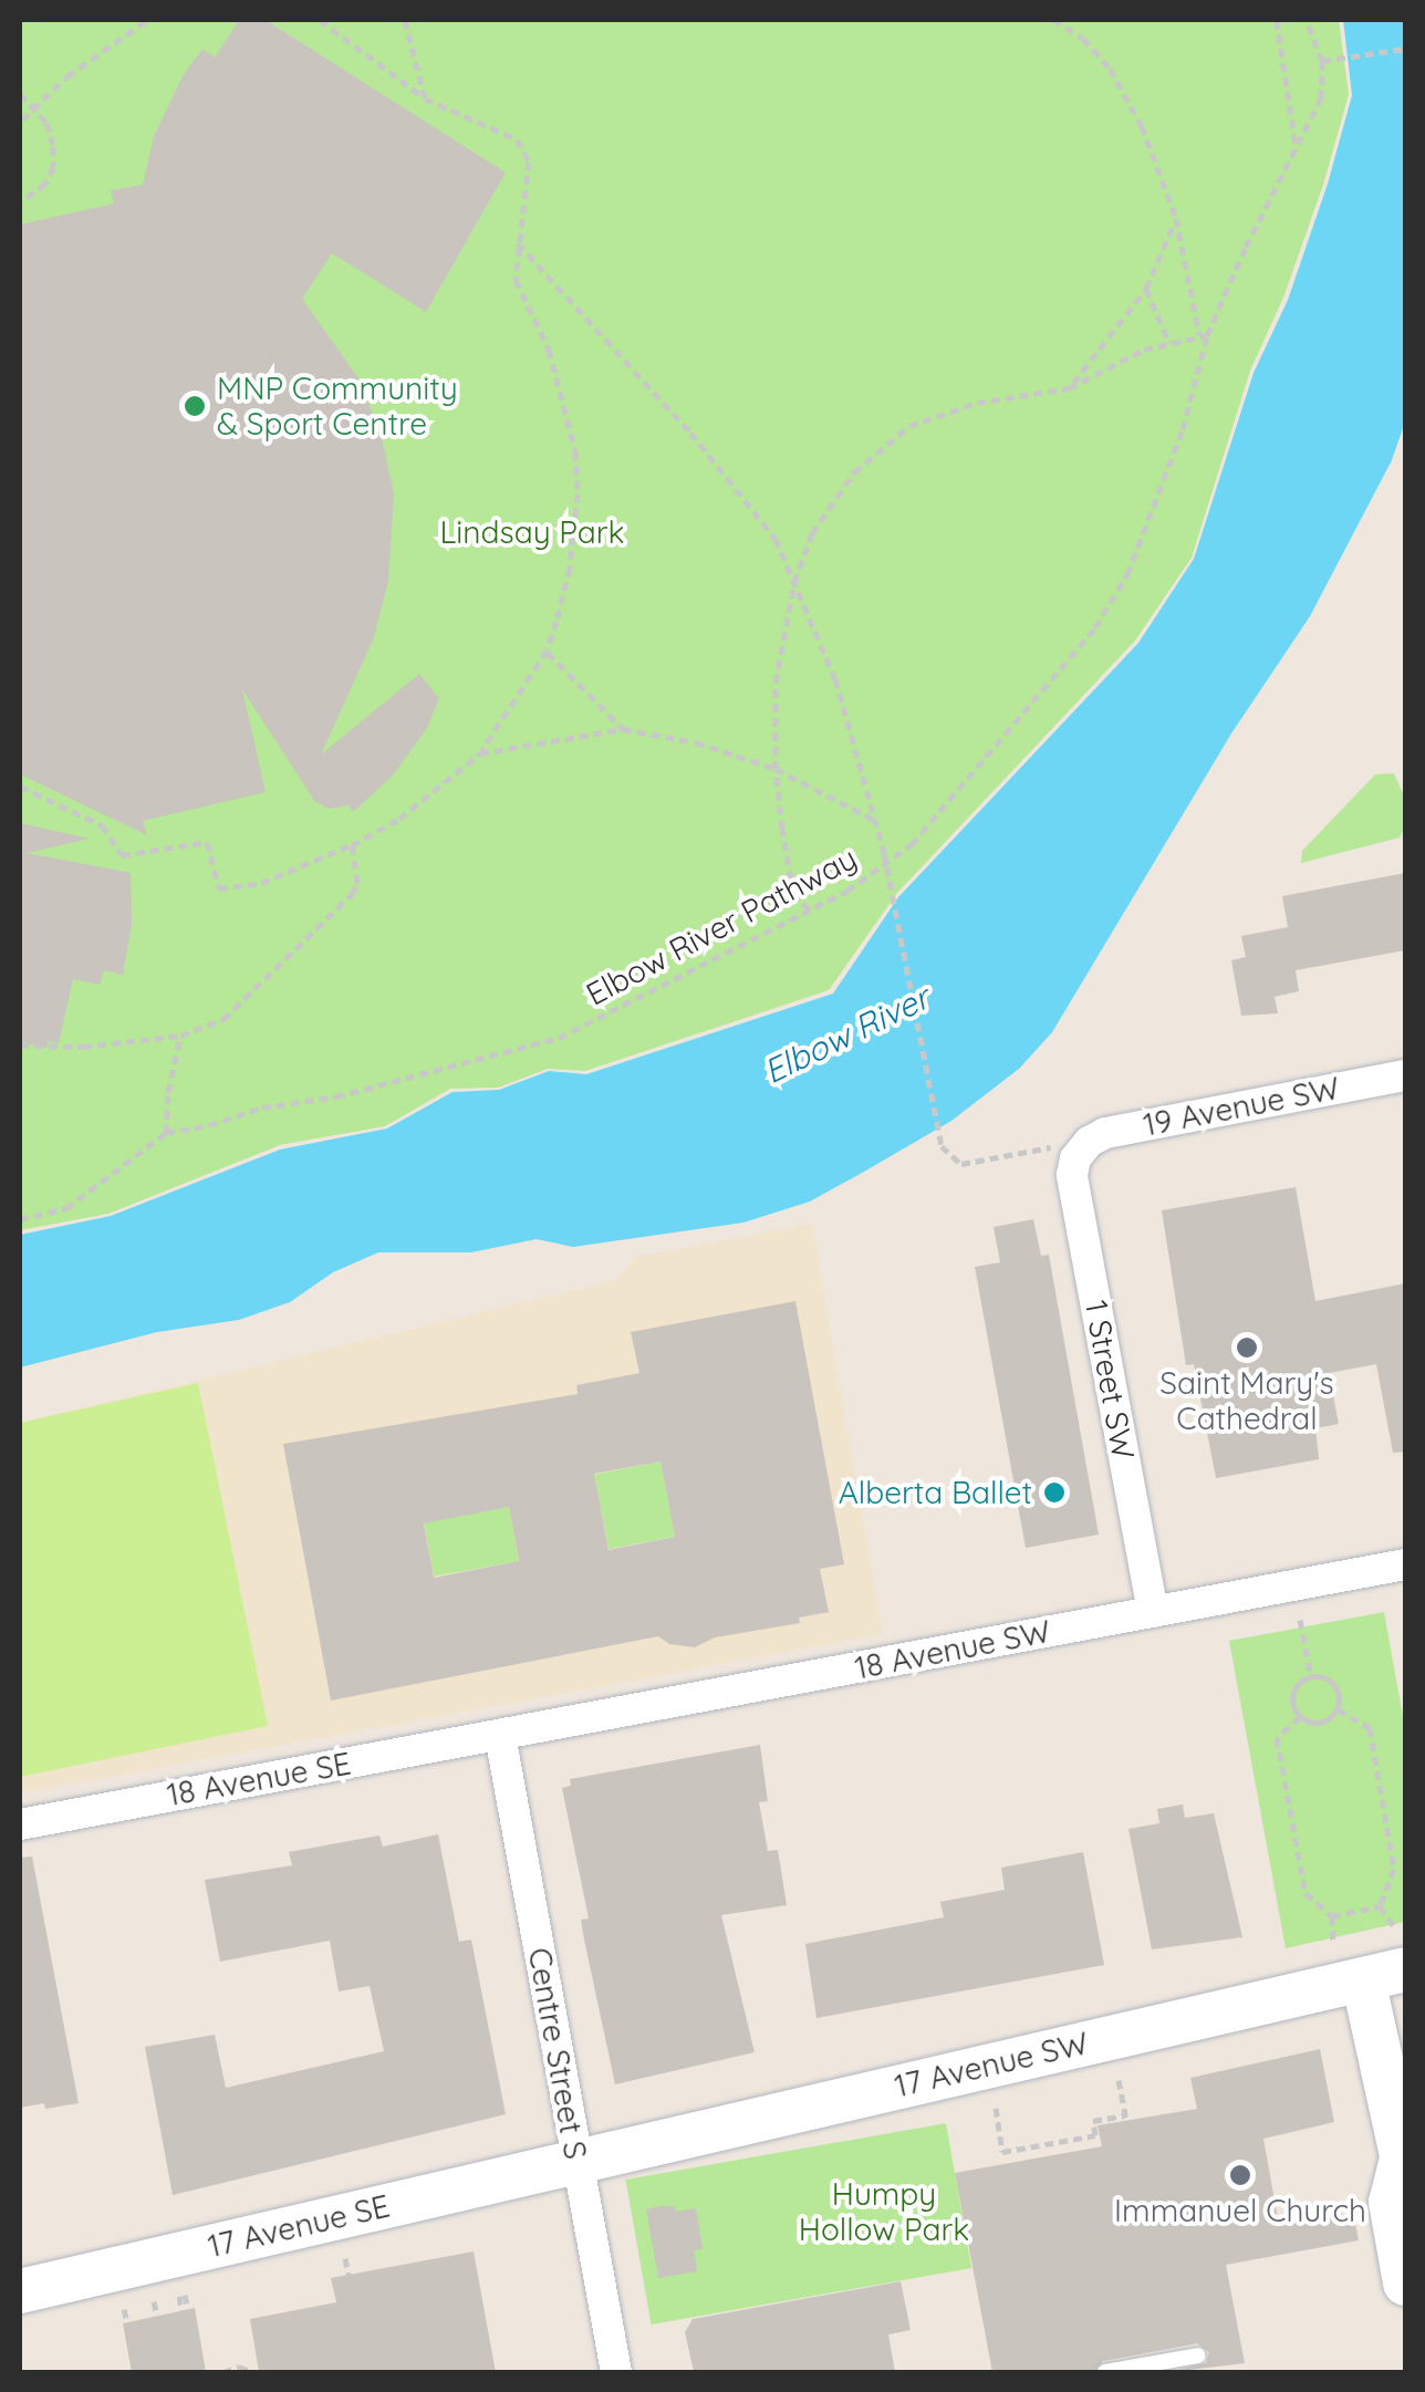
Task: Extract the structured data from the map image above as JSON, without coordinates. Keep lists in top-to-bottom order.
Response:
{
  "streets": {
    "main road": ["17 Avenue SW", "17 Avenue SE"],
    "street": [
      "19 Avenue SW",
      "1 Street SW",
      "18 Avenue SW",
      "18 Avenue SE",
      "Centre Street S"
    ],
    "path": ["Elbow River Pathway"]
  },
  "crossings": [
    ["19 Avenue SW", "1 Street SW"],
    ["1 Street SW", "18 Avenue SW"],
    ["18 Avenue SW", "18 Avenue SE"],
    ["18 Avenue SW", "Centre Street S"],
    ["18 Avenue SE", "Centre Street S"],
    ["Centre Street S", "17 Avenue SW"],
    ["Centre Street S", "17 Avenue SE"],
    ["17 Avenue SW", "17 Avenue SE"]
  ],
  "water": ["Elbow River"],
  "parks": ["Lindsay Park", "Humpy Hollow Park"],
  "places": [
    "MNP Community & Sport Centre",
    "Saint Mary's Cathedral",
    "Alberta Ballet",
    "Immanuel Church"
  ]
}
